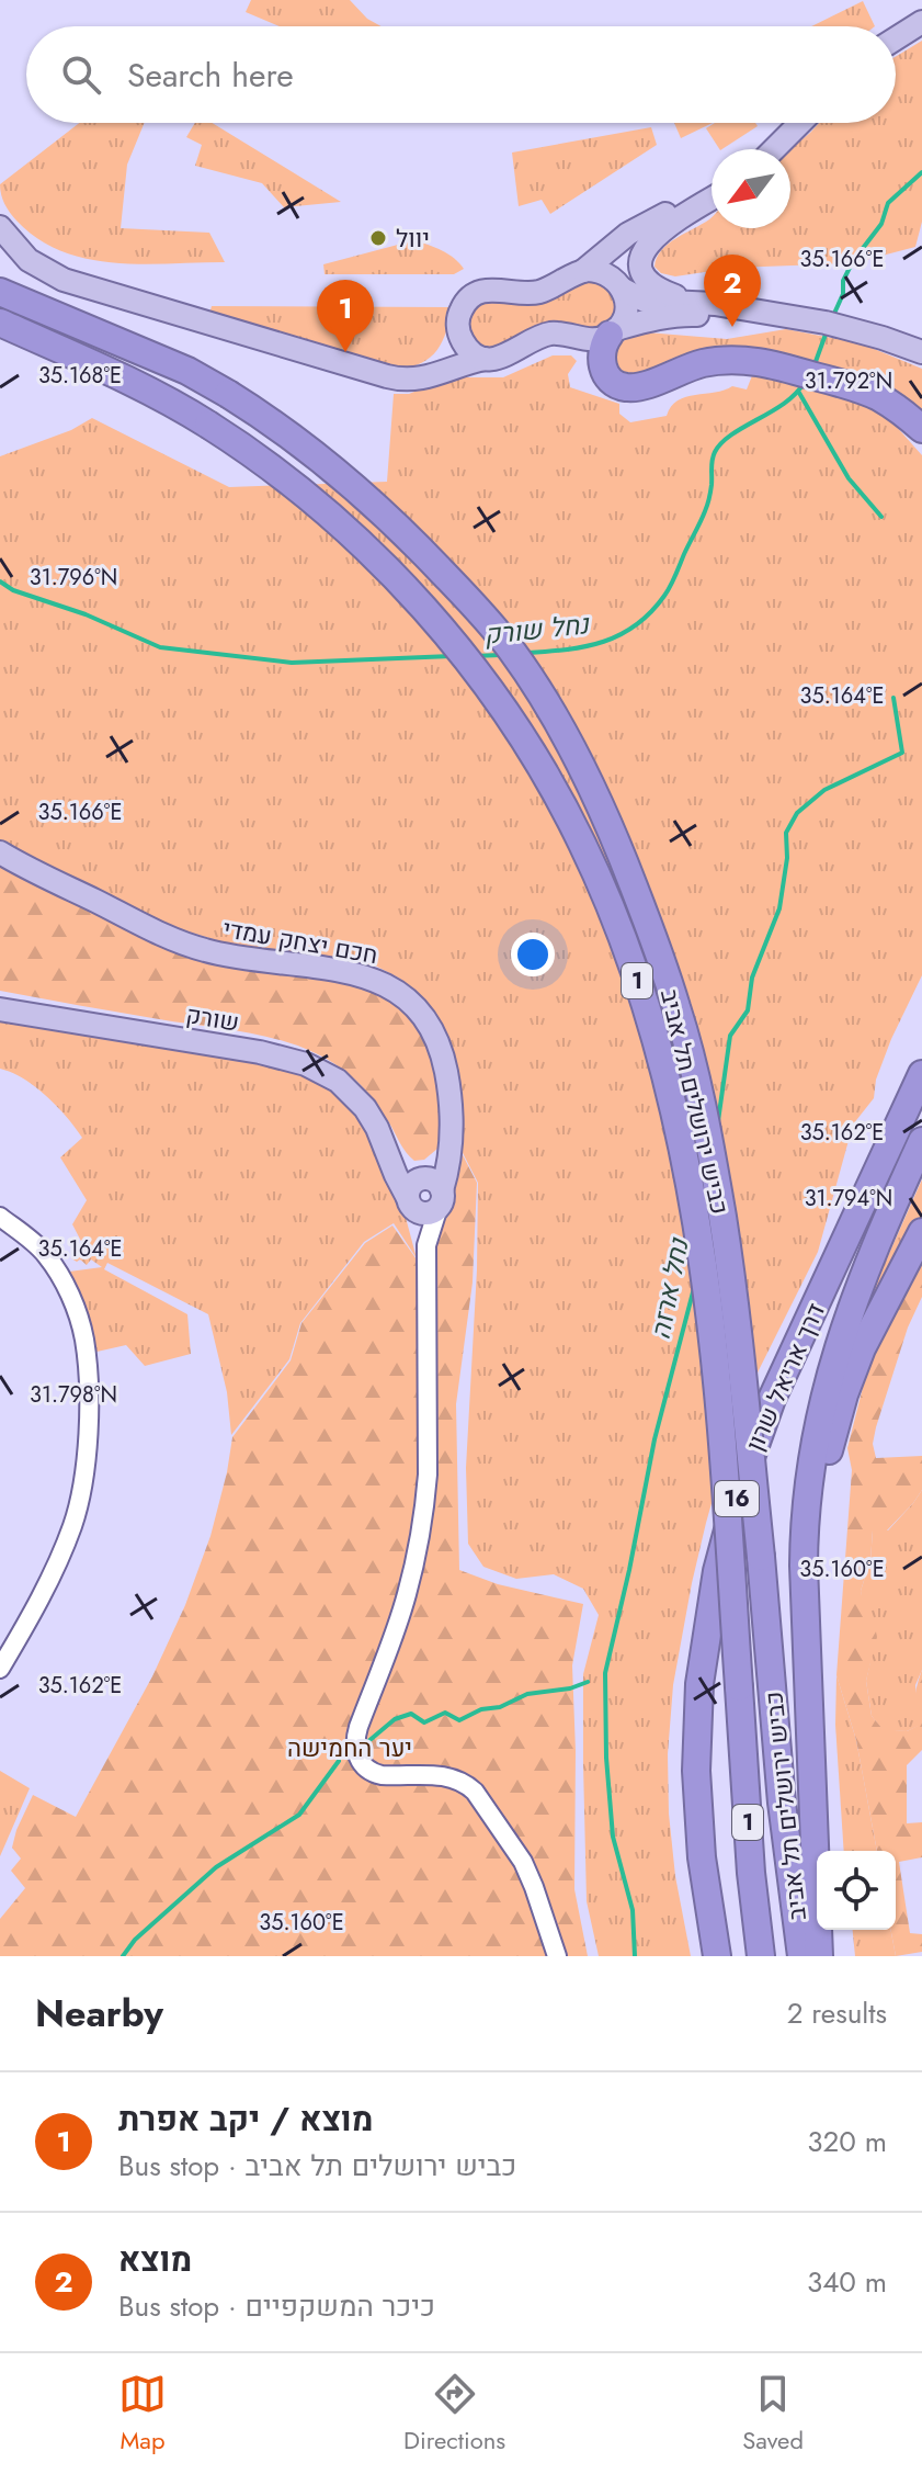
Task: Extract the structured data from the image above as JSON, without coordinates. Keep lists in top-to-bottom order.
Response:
{
  "streets": {
    "highway": [
      "1",
      "כביש ירושלים תל אביב",
      "דרך אריאל שרון",
      "16"
    ],
    "main road": ["חכם יצחק עמדי", "שורק"]
  },
  "crossings": [
    ["חכם יצחק עמדי", "שורק"]
  ],
  "water": ["נחל שורק", "נחל ארזה"],
  "parks": ["יער החמישה"],
  "places": ["יוול"],
  "north": "bottom left",
  "page": {
    "search": "Search here",
    "pins": ["2", "1"],
    "heading": ["Nearby", "2 results"],
    "list": [
      {
        "mark": "1",
        "name": "מוצא / יקב אפרת",
        "note": "Bus stop · כביש ירושלים תל אביב",
        "value": "320 m"
      },
      {
        "mark": "2",
        "name": "מוצא",
        "note": "Bus stop · כיכר המשקפיים",
        "value": "340 m"
      }
    ],
    "nav": ["Map", "Directions", "Saved"]
  },
  "coordinates": [
    "35.166°E",
    "35.168°E",
    "31.792°N",
    "31.796°N",
    "35.164°E",
    "35.162°E",
    "31.794°N",
    "31.798°N",
    "35.160°E"
  ]
}
